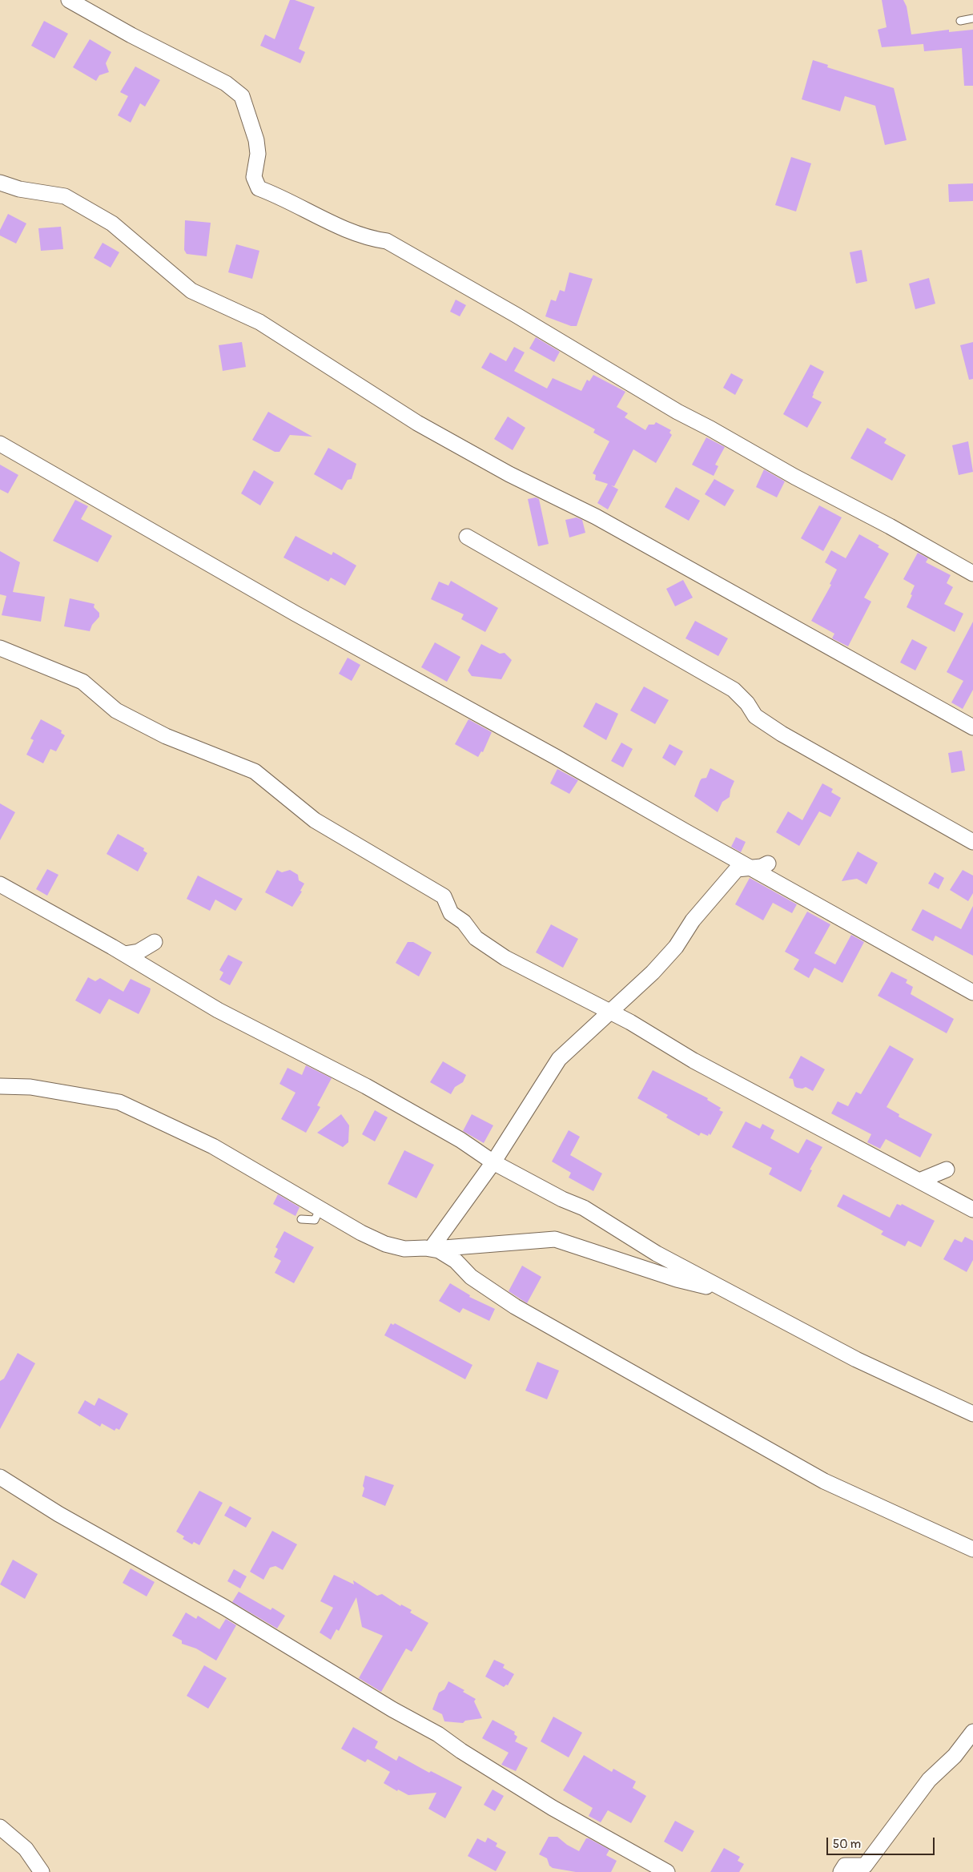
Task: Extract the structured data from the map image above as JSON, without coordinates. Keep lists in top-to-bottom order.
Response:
{
  "scale_bar": "50 m"
}
